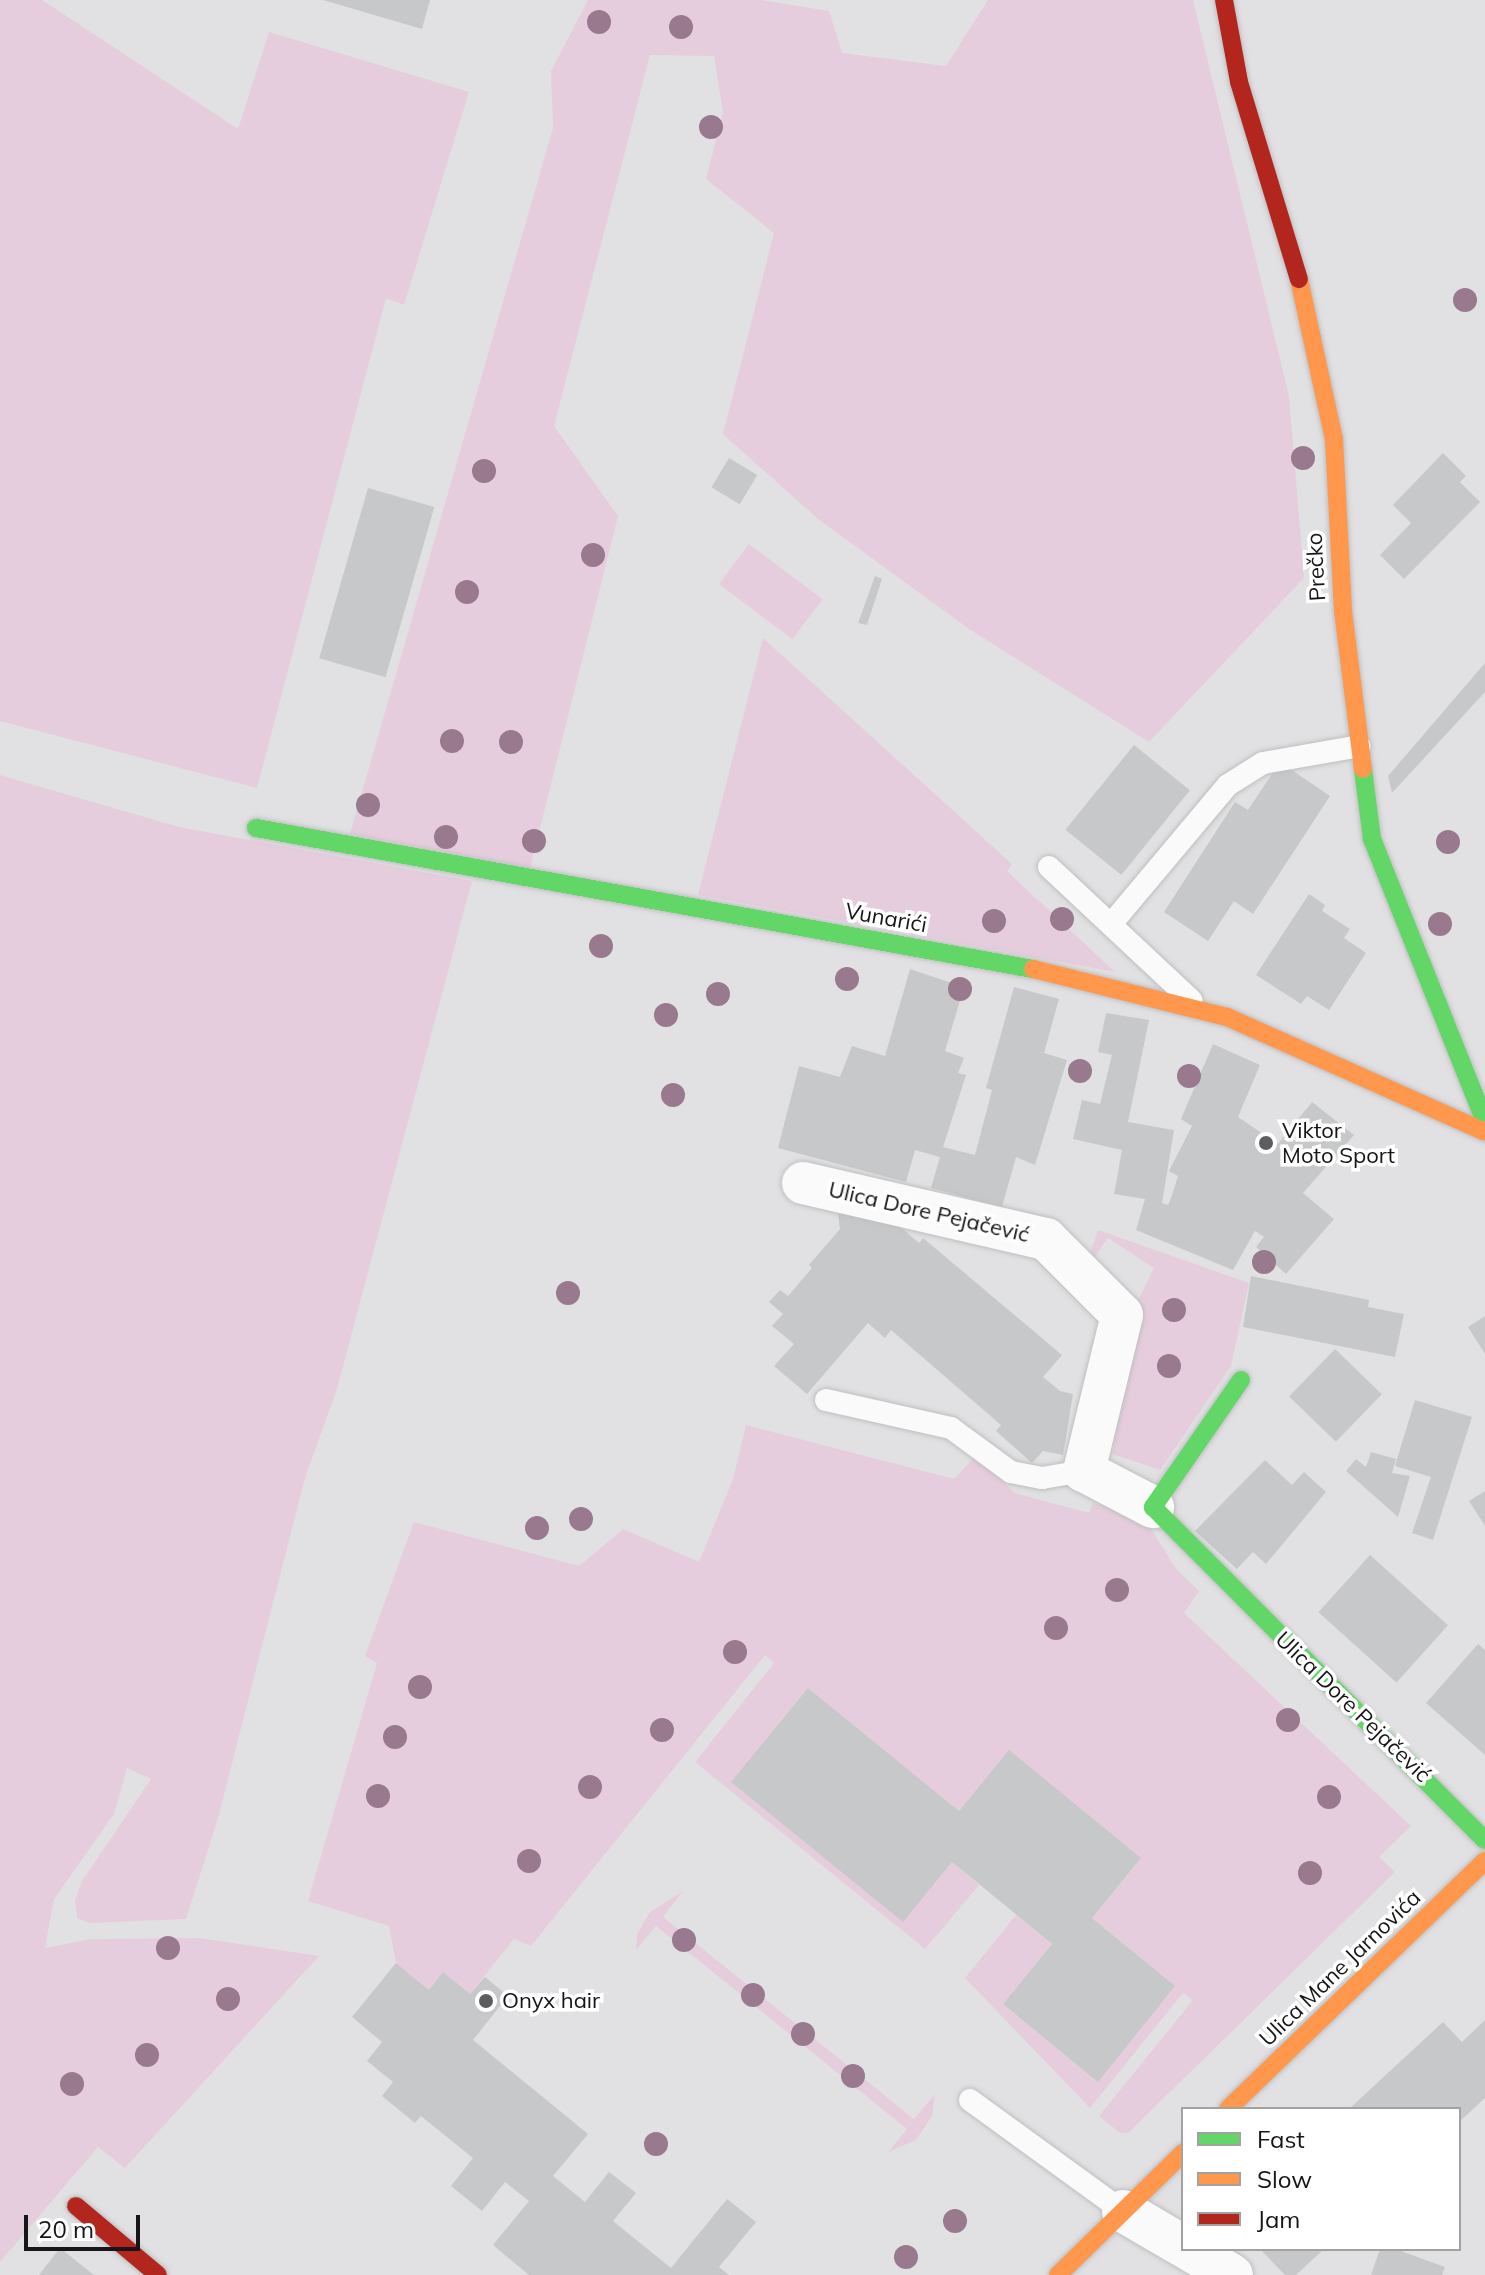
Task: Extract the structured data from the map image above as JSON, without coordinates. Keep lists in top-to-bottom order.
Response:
{
  "streets": {
    "street": [
      "Prečko",
      "Vunarići",
      "Ulica Dore Pejačević",
      "Ulica Mane Jarnovića"
    ]
  },
  "places": ["Viktor Moto Sport", "Onyx hair"],
  "legend": ["Fast", "Slow", "Jam"],
  "scale_bar": "20 m"
}
